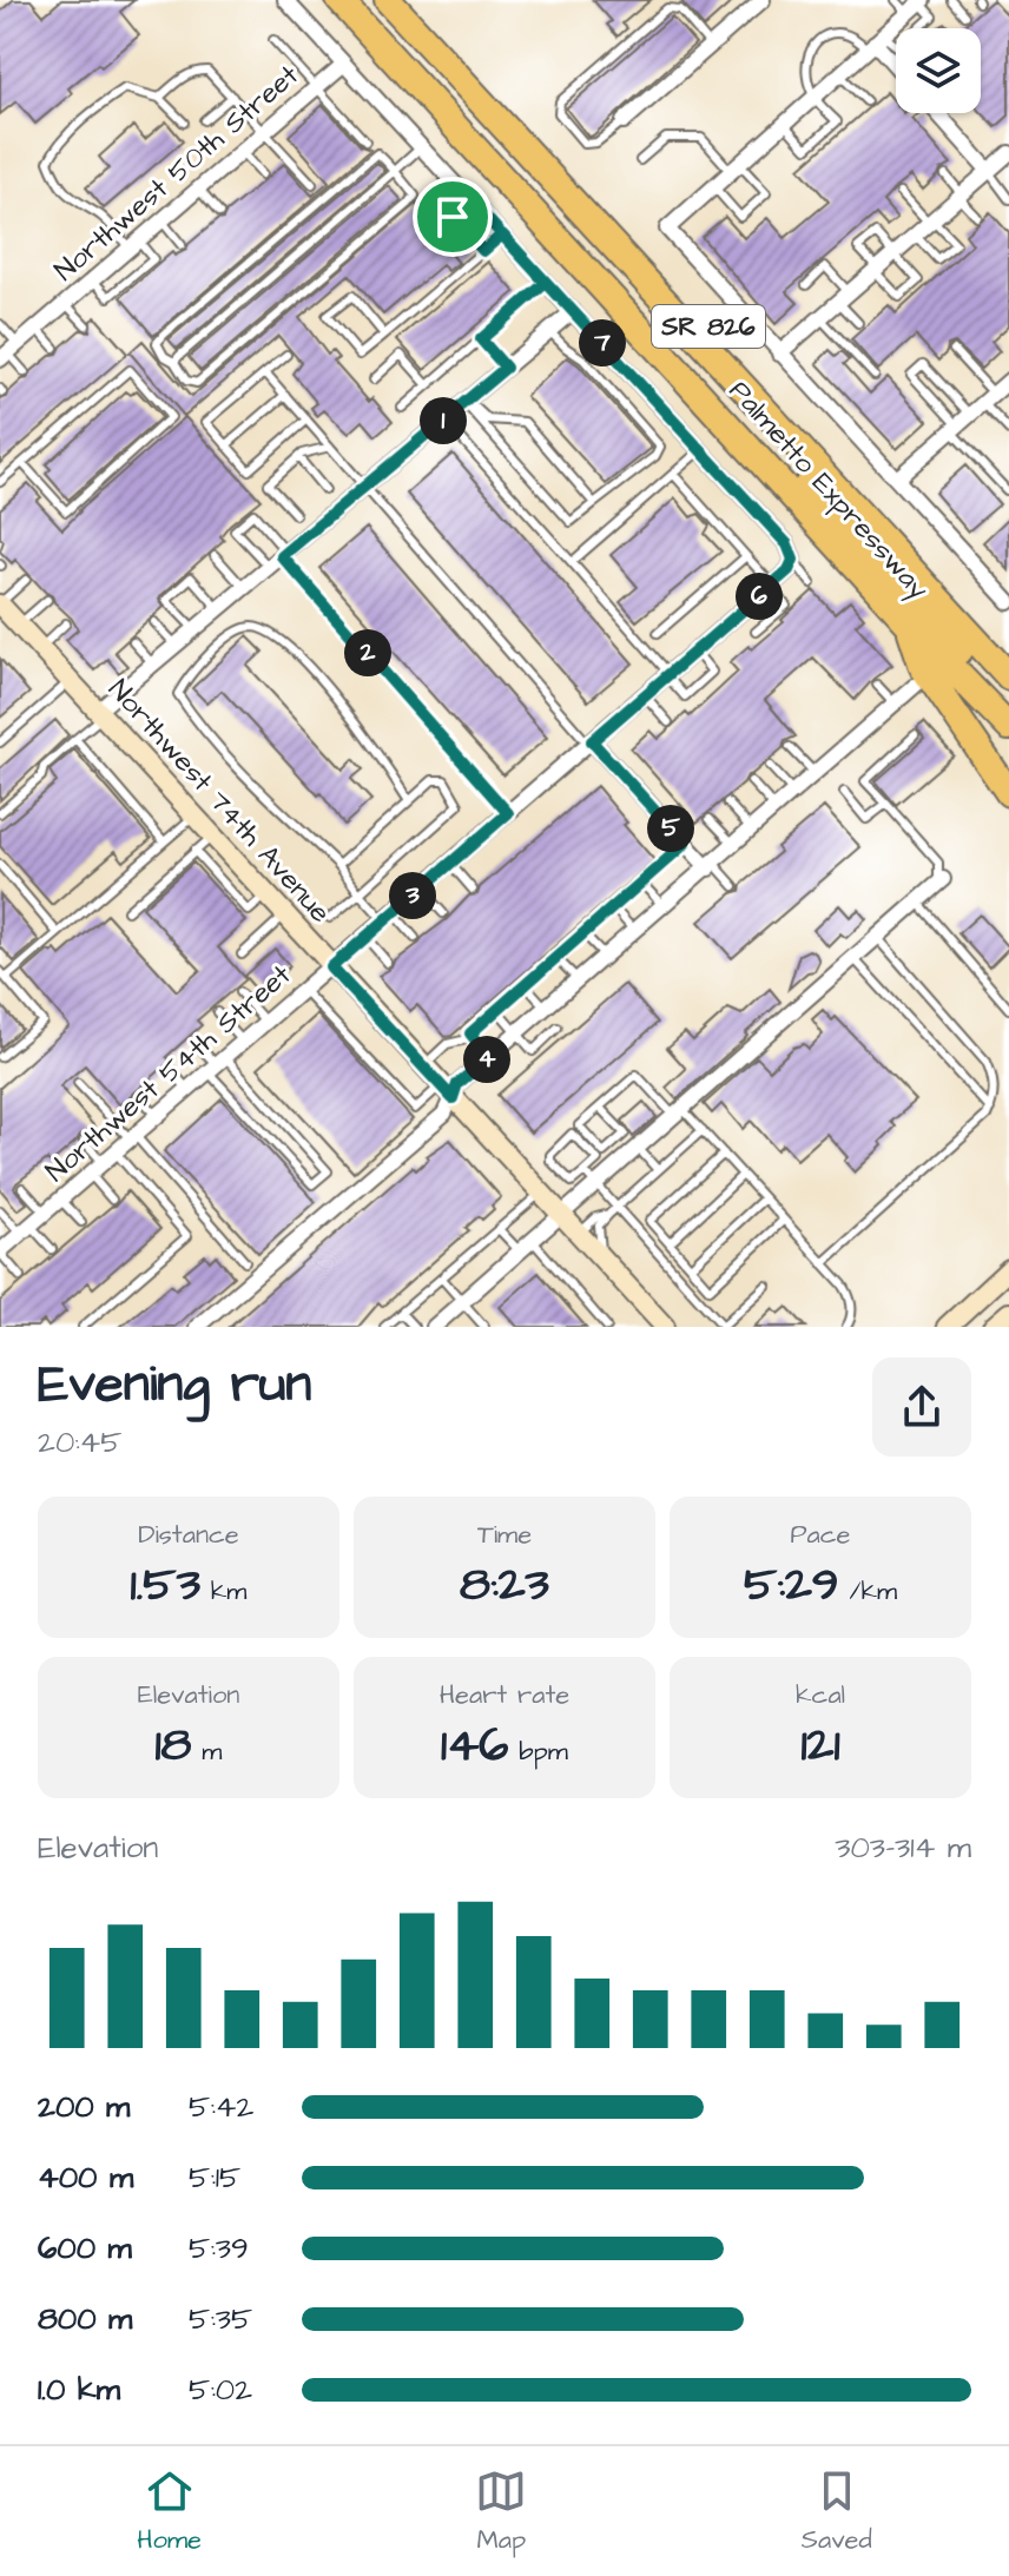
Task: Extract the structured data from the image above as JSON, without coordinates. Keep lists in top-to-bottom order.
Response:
{
  "streets": {
    "highway": ["SR 826", "Palmetto Expressway"],
    "street": ["Northwest 50th Street", "Northwest 74th Avenue", "Northwest 54th Street"]
  },
  "crossings": [
    ["Northwest 74th Avenue", "Northwest 54th Street"]
  ],
  "page": {
    "pins": [
      "7",
      "1",
      "6",
      "2",
      "5",
      "3",
      "4"
    ],
    "heading": ["Evening run", "20:45"],
    "stats": [
      ["Distance", "1.53 km"],
      ["Time", "8:23"],
      ["Pace", "5:29 /km"],
      ["Elevation", "18 m"],
      ["Heart rate", "146 bpm"],
      ["kcal", "121"]
    ],
    "chart": ["Elevation", "303–314 m"],
    "list": [
      {
        "name": "200 m",
        "note": "5:42"
      },
      {
        "name": "400 m",
        "note": "5:15"
      },
      {
        "name": "600 m",
        "note": "5:39"
      },
      {
        "name": "800 m",
        "note": "5:35"
      },
      {
        "name": "1.0 km",
        "note": "5:02"
      }
    ],
    "tabs": ["Home", "Map", "Saved"]
  }
}
